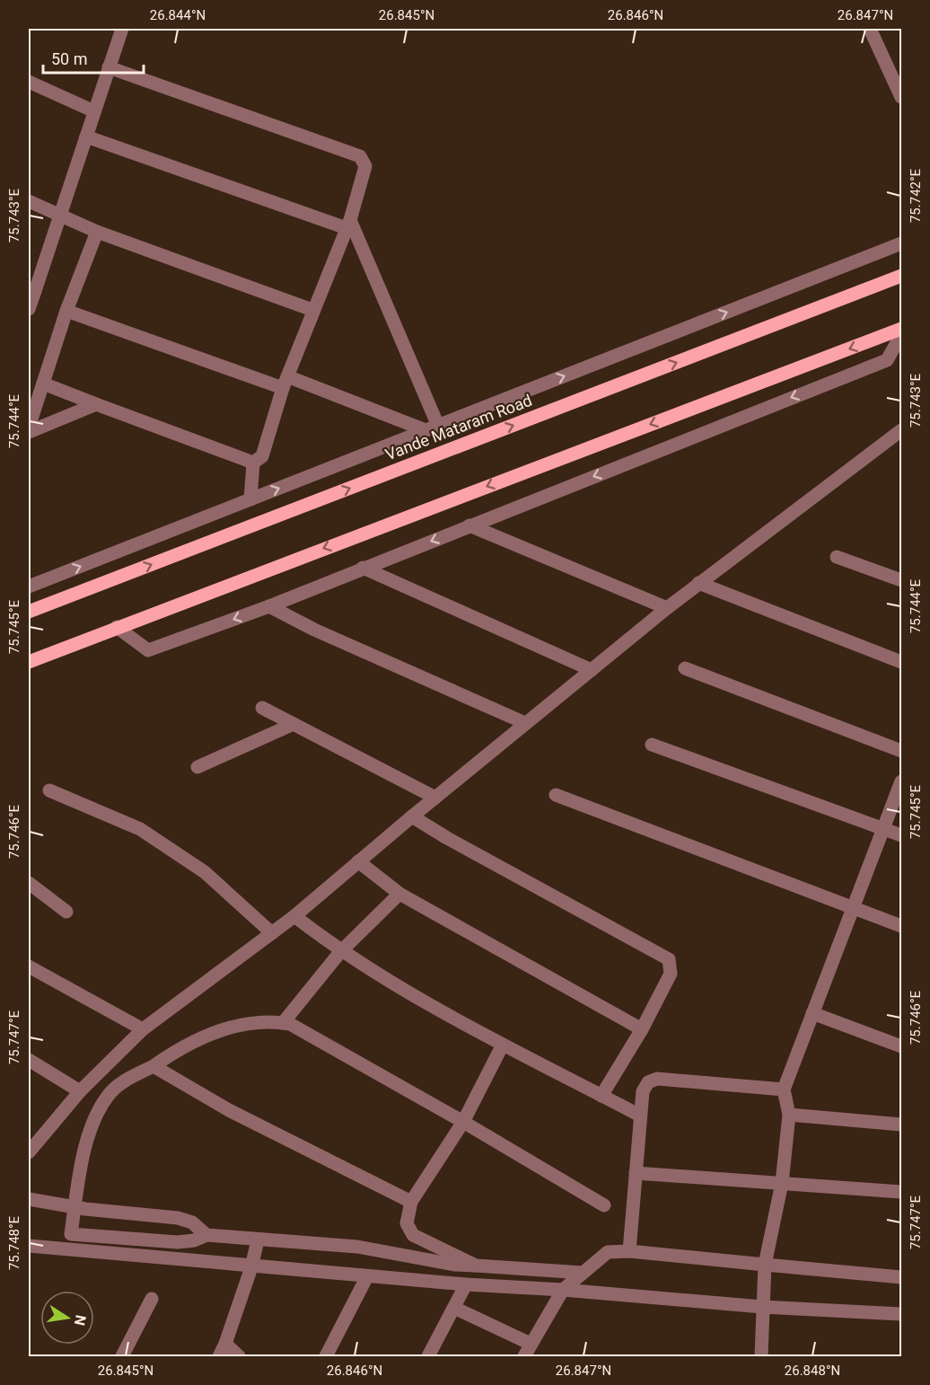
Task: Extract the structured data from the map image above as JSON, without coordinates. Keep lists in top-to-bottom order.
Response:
{
  "streets": {
    "main road": ["Vande Mataram Road"]
  },
  "scale_bar": "50 m",
  "north": "right",
  "coordinates": [
    "26.844°N",
    "26.845°N",
    "26.846°N",
    "26.847°N",
    "75.742°E",
    "75.743°E",
    "75.744°E",
    "75.745°E",
    "75.746°E",
    "75.747°E",
    "75.748°E",
    "26.848°N"
  ]
}
